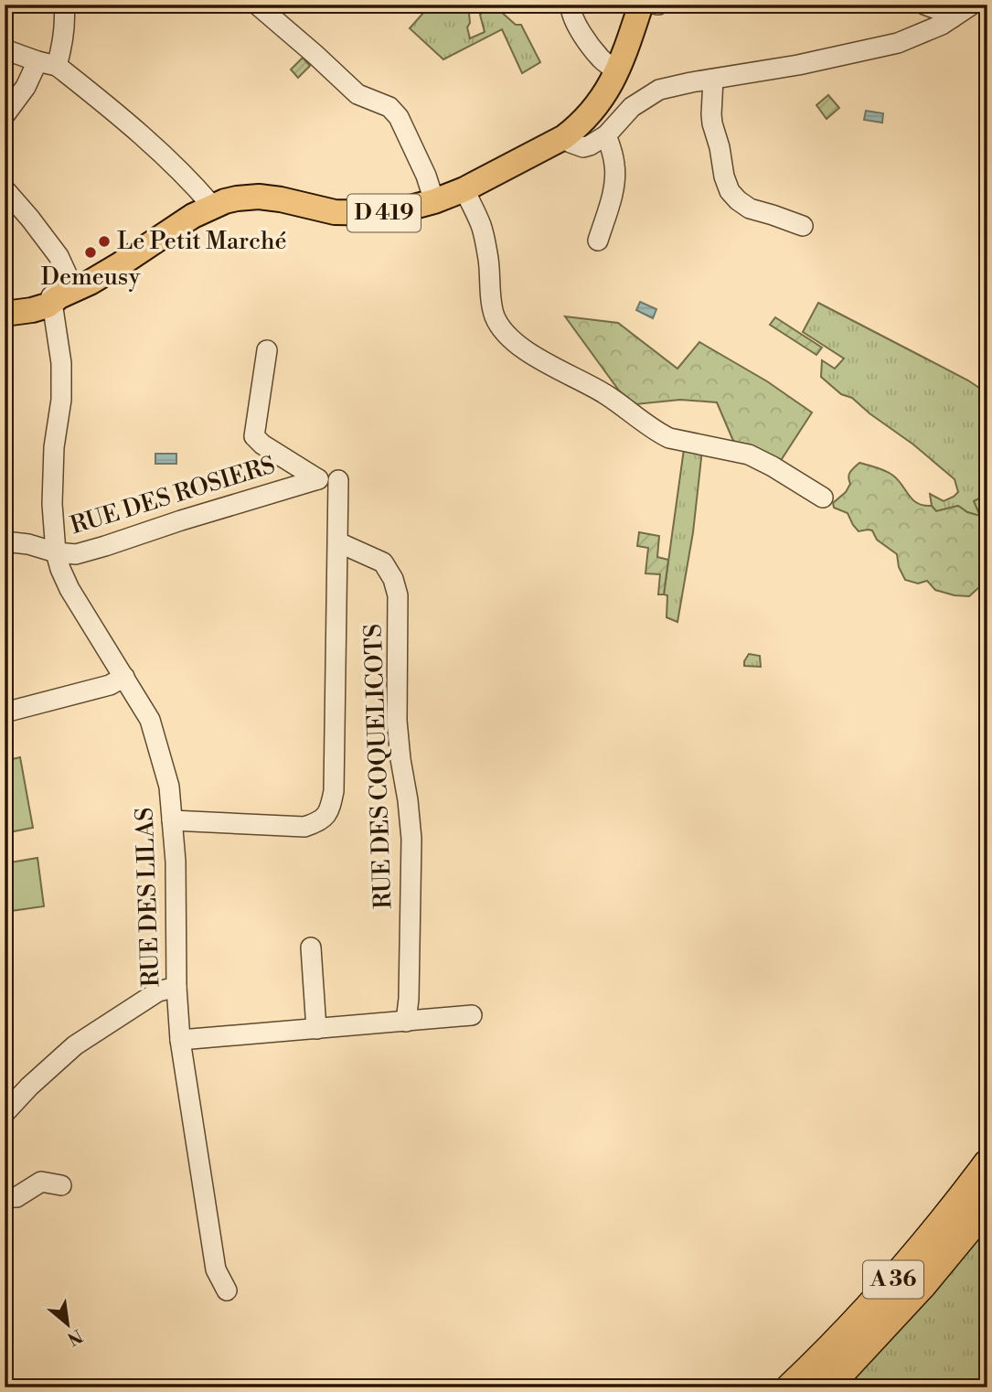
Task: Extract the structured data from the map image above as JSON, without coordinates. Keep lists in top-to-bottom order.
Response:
{
  "streets": {
    "highway": ["A 36"],
    "main road": ["D 419"],
    "street": ["RUE DES ROSIERS", "RUE DES COQUELICOTS", "RUE DES LILAS"]
  },
  "crossings": [
    ["D 419", "RUE DES LILAS"],
    ["RUE DES ROSIERS", "RUE DES LILAS"]
  ],
  "places": ["Le Petit Marché", "Demeusy"],
  "north": "bottom right"
}
